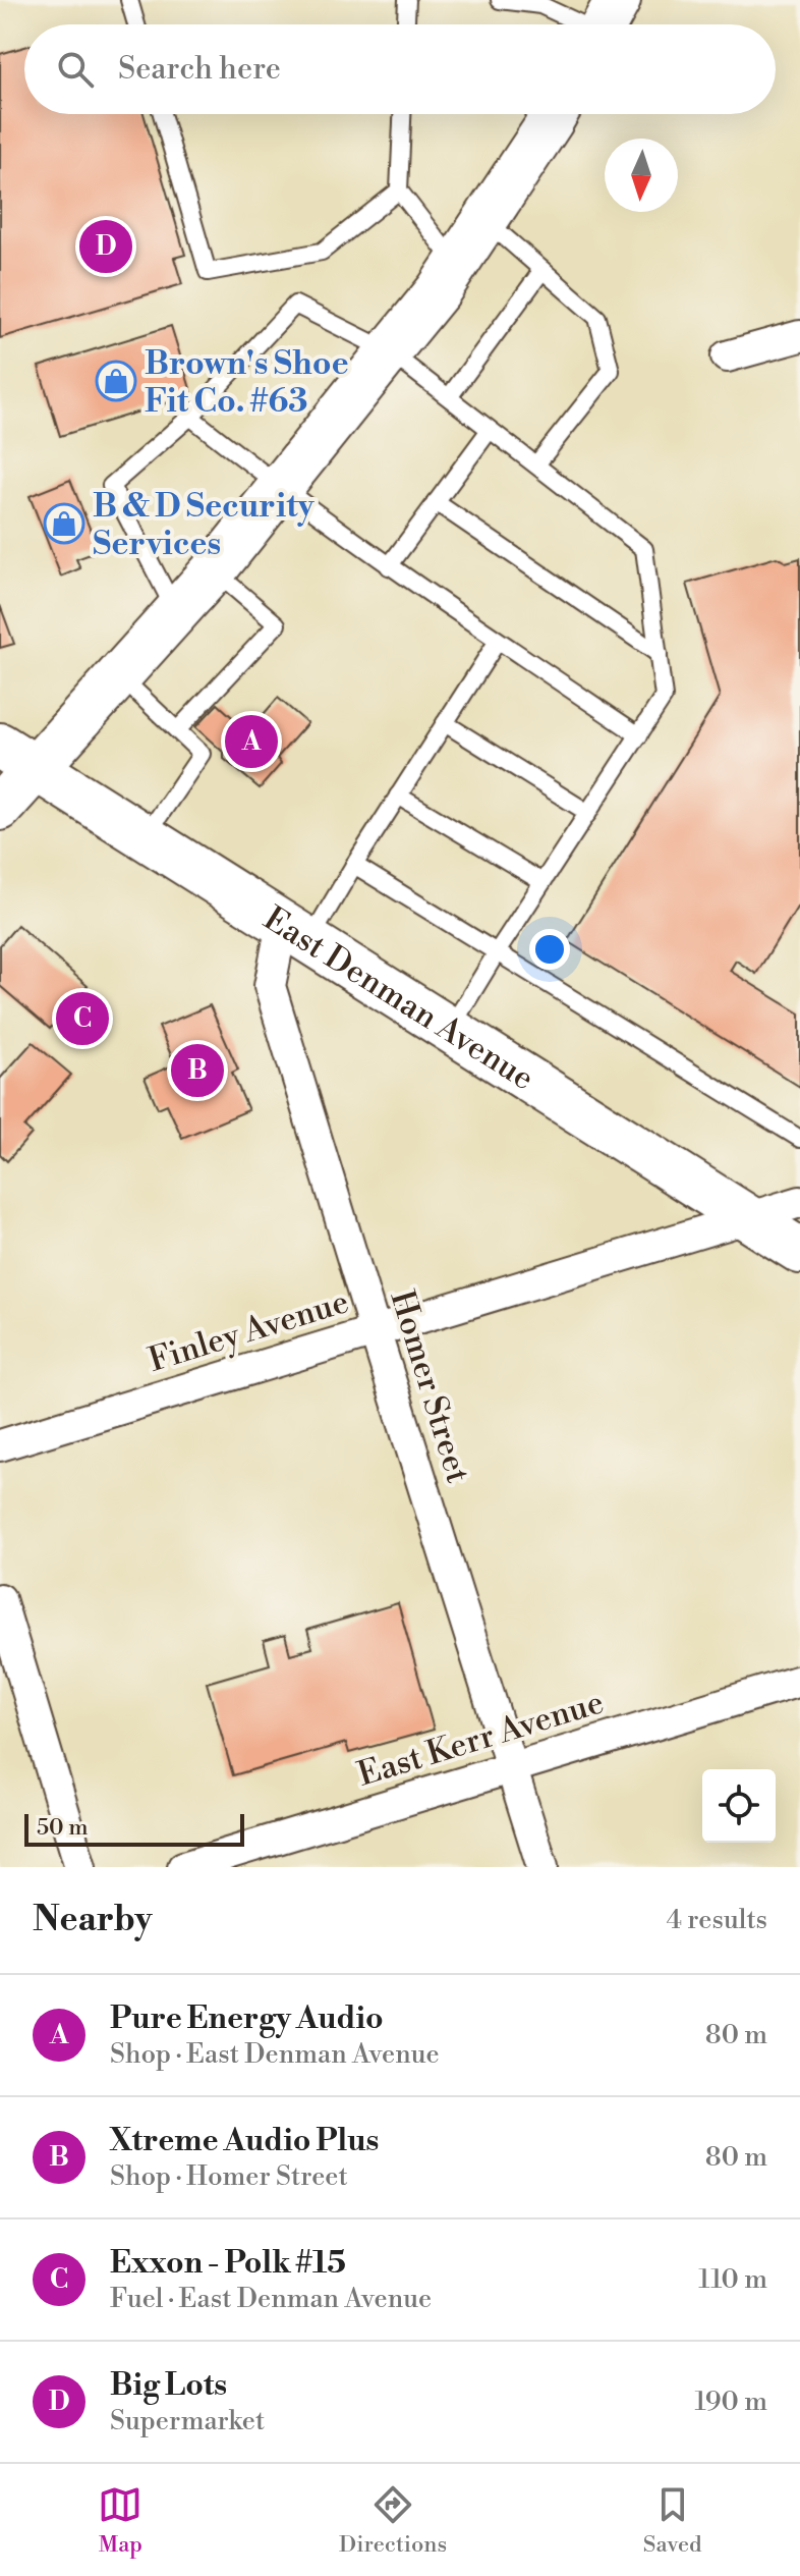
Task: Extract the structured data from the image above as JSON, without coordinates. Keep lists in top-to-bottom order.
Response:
{
  "streets": {
    "main road": ["East Denman Avenue"],
    "street": ["Finley Avenue", "Homer Street", "East Kerr Avenue"]
  },
  "crossings": [
    ["East Denman Avenue", "Finley Avenue"],
    ["East Denman Avenue", "Homer Street"],
    ["Finley Avenue", "Homer Street"],
    ["Homer Street", "East Kerr Avenue"]
  ],
  "places": {
    "shop": ["Brown's Shoe Fit Co. #63", "B & D Security Services"]
  },
  "scale_bar": "50 m",
  "north": "bottom",
  "page": {
    "search": "Search here",
    "pins": [
      "D",
      "A",
      "C",
      "B"
    ],
    "scale": "50 m",
    "heading": ["Nearby", "4 results"],
    "list": [
      {
        "mark": "A",
        "name": "Pure Energy Audio",
        "note": "Shop · East Denman Avenue",
        "value": "80 m"
      },
      {
        "mark": "B",
        "name": "Xtreme Audio Plus",
        "note": "Shop · Homer Street",
        "value": "80 m"
      },
      {
        "mark": "C",
        "name": "Exxon - Polk #15",
        "note": "Fuel · East Denman Avenue",
        "value": "110 m"
      },
      {
        "mark": "D",
        "name": "Big Lots",
        "note": "Supermarket",
        "value": "190 m"
      }
    ],
    "nav": ["Map", "Directions", "Saved"]
  }
}
